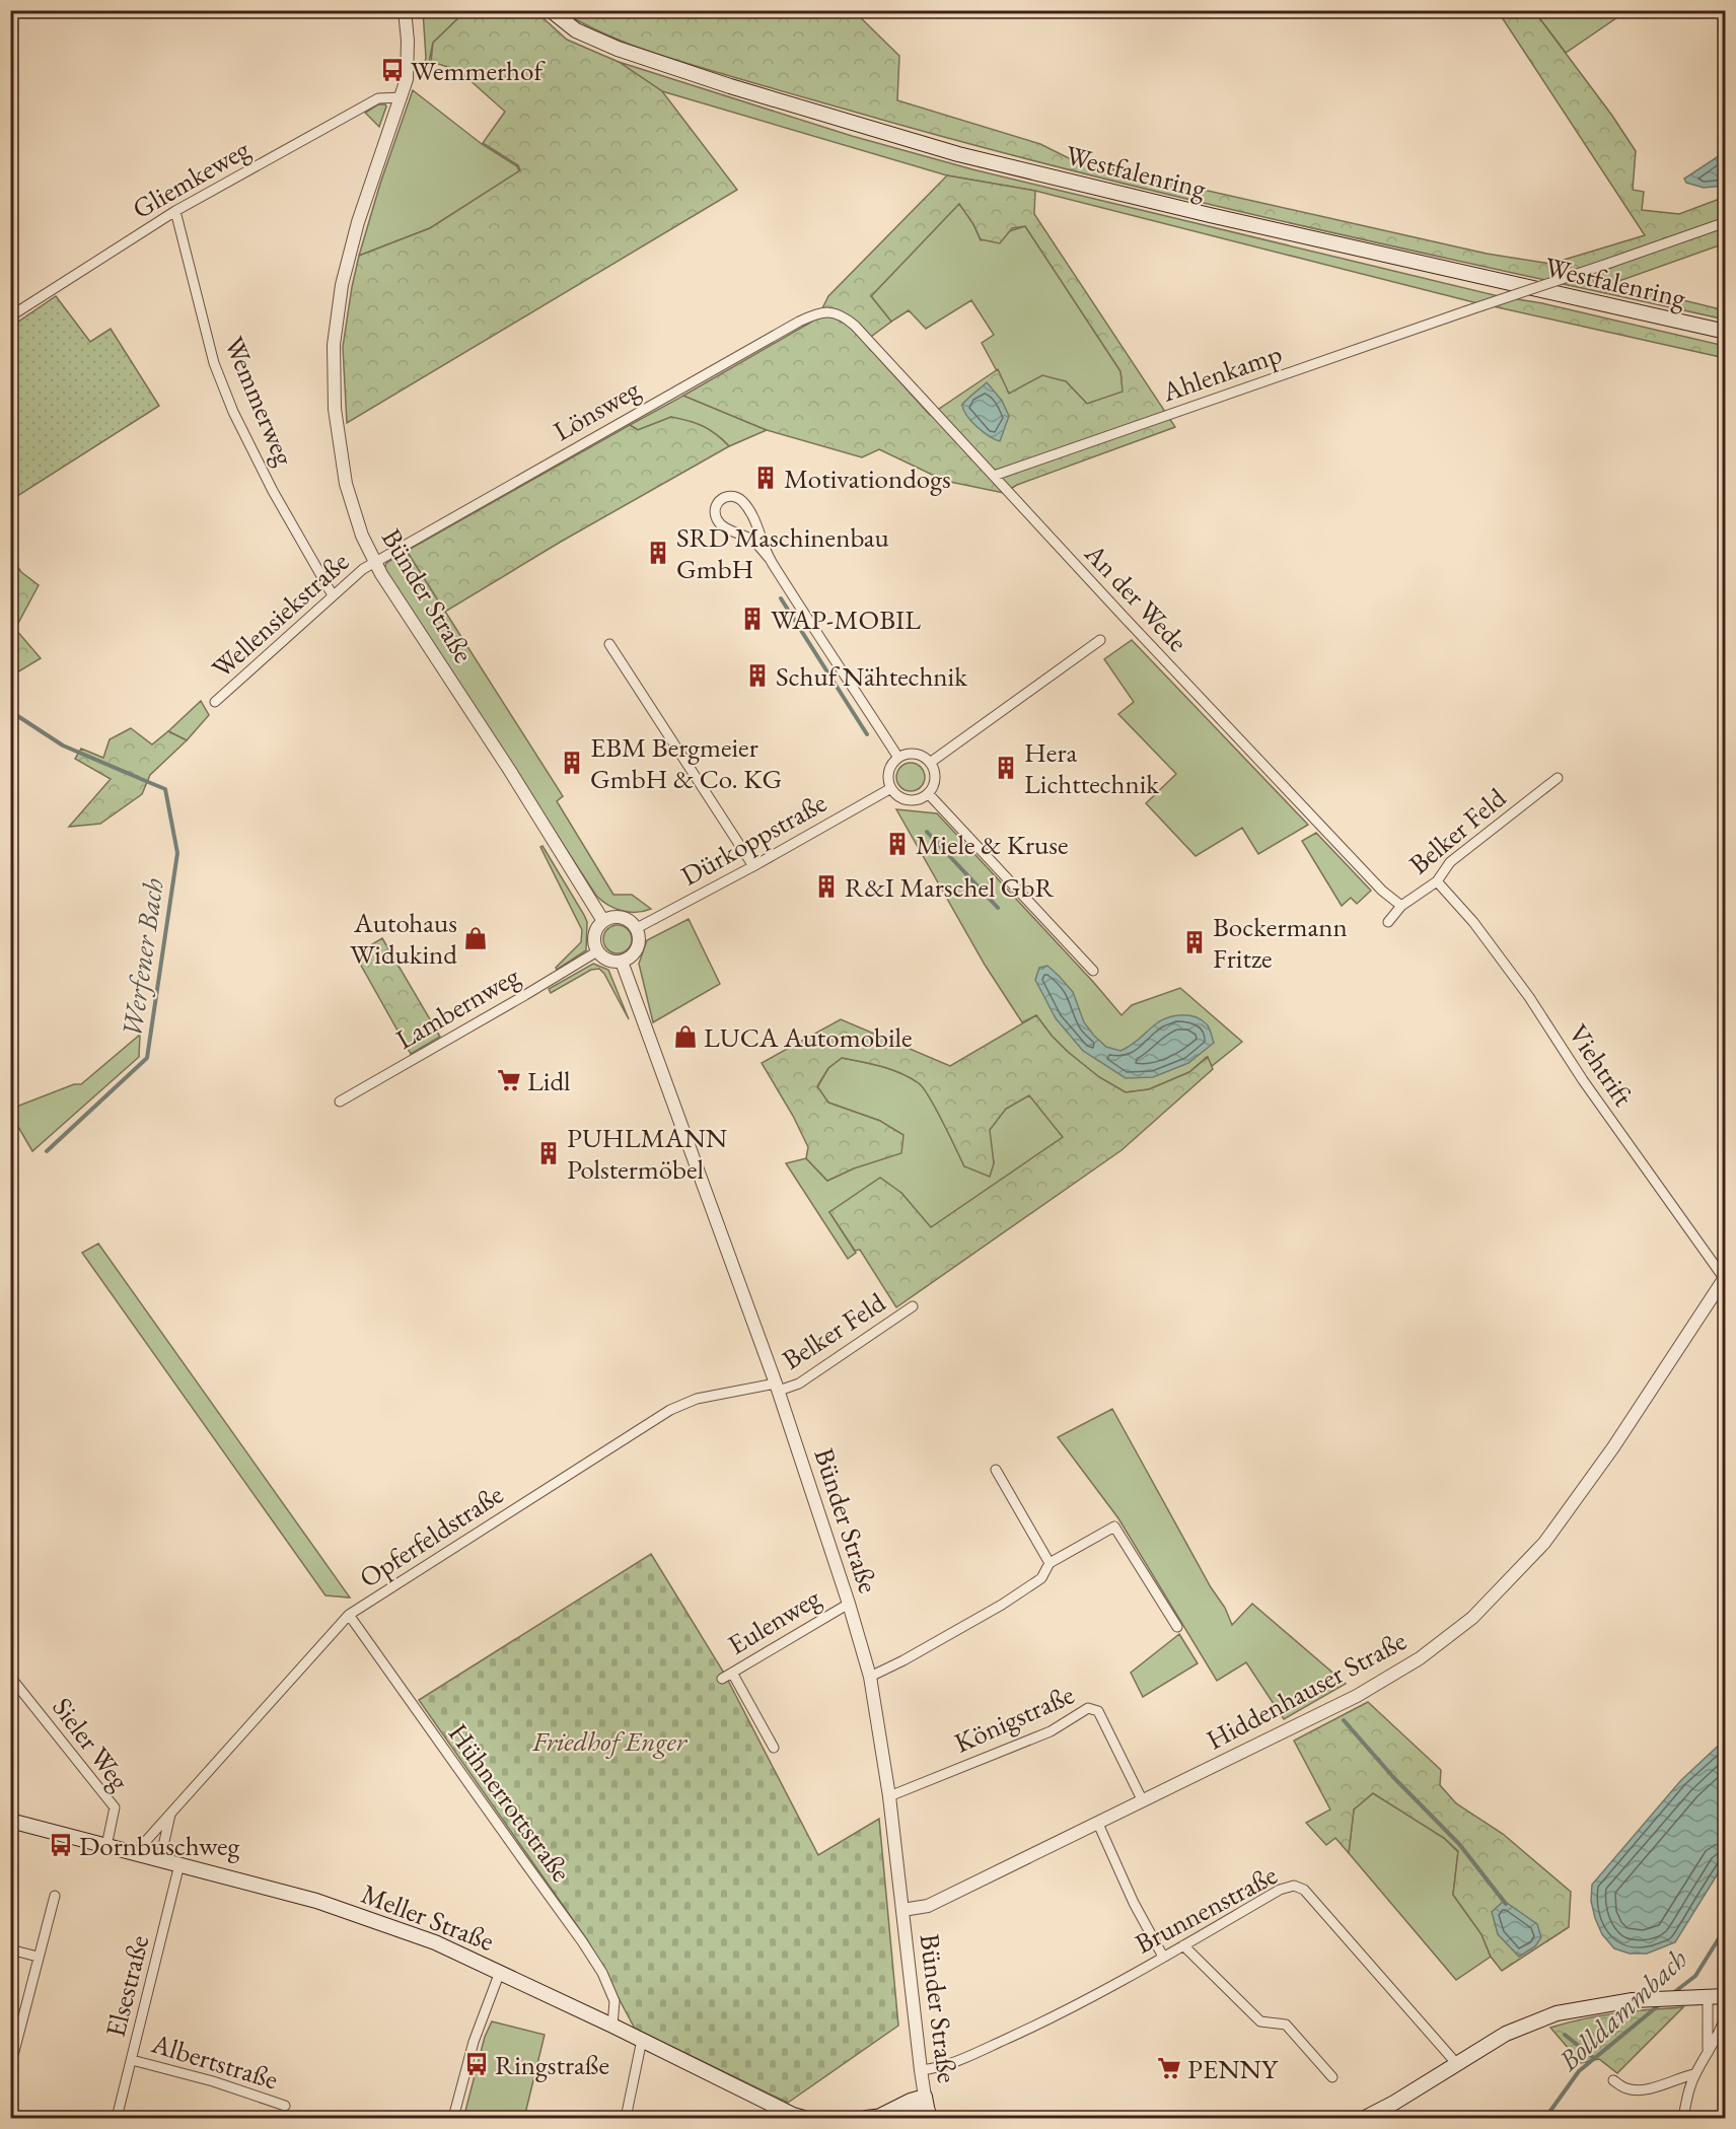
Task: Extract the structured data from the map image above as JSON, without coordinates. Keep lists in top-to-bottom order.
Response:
{
  "streets": {
    "main road": ["Westfalenring", "Bünder Straße", "Meller Straße"],
    "street": [
      "Gliemkeweg",
      "Ahlenkamp",
      "Wemmerweg",
      "Lönsweg",
      "An der Wede",
      "Wellensiekstraße",
      "Belker Feld",
      "Dürkoppstraße",
      "Lambernweg",
      "Viehtrift",
      "Opferfeldstraße",
      "Eulenweg",
      "Hiddenhauser Straße",
      "Königstraße",
      "Sieler Weg",
      "Hühnerrottstraße",
      "Brunnenstraße",
      "Elsestraße",
      "Albertstraße"
    ]
  },
  "crossings": [
    ["Gliemkeweg", "Wemmerweg"],
    ["Gliemkeweg", "Bünder Straße"],
    ["Ahlenkamp", "An der Wede"],
    ["Wemmerweg", "Wellensiekstraße"],
    ["Lönsweg", "Bünder Straße"],
    ["Lönsweg", "An der Wede"],
    ["Lönsweg", "Wellensiekstraße"],
    ["Bünder Straße", "Wellensiekstraße"],
    ["Bünder Straße", "Belker Feld"],
    ["Bünder Straße", "Dürkoppstraße"],
    ["Bünder Straße", "Lambernweg"],
    ["Bünder Straße", "Opferfeldstraße"],
    ["Bünder Straße", "Eulenweg"],
    ["Bünder Straße", "Hiddenhauser Straße"],
    ["Bünder Straße", "Königstraße"],
    ["Bünder Straße", "Brunnenstraße"],
    ["An der Wede", "Belker Feld"],
    ["Belker Feld", "Viehtrift"],
    ["Belker Feld", "Opferfeldstraße"],
    ["Dürkoppstraße", "Lambernweg"],
    ["Viehtrift", "Hiddenhauser Straße"],
    ["Opferfeldstraße", "Hühnerrottstraße"],
    ["Opferfeldstraße", "Meller Straße"],
    ["Hiddenhauser Straße", "Königstraße"],
    ["Sieler Weg", "Meller Straße"],
    ["Hühnerrottstraße", "Meller Straße"],
    ["Meller Straße", "Elsestraße"],
    ["Elsestraße", "Albertstraße"]
  ],
  "water": ["Werfener Bach", "Bolldammbach"],
  "parks": ["Friedhof Enger"],
  "places": {
    "bus stop": ["Wemmerhof", "Dornbuschweg", "Ringstraße"],
    "building": [
      "Motivationdogs",
      "SRD Maschinenbau GmbH",
      "WAP-MOBIL",
      "Schuf Nähtechnik",
      "EBM Bergmeier GmbH & Co. KG",
      "Hera Lichttechnik",
      "Miele & Kruse",
      "R&I Marschel GbR",
      "Bockermann Fritze",
      "PUHLMANN Polstermöbel"
    ],
    "shop": ["Autohaus Widukind", "LUCA Automobile"],
    "supermarket": ["Lidl", "PENNY"]
  }
}
